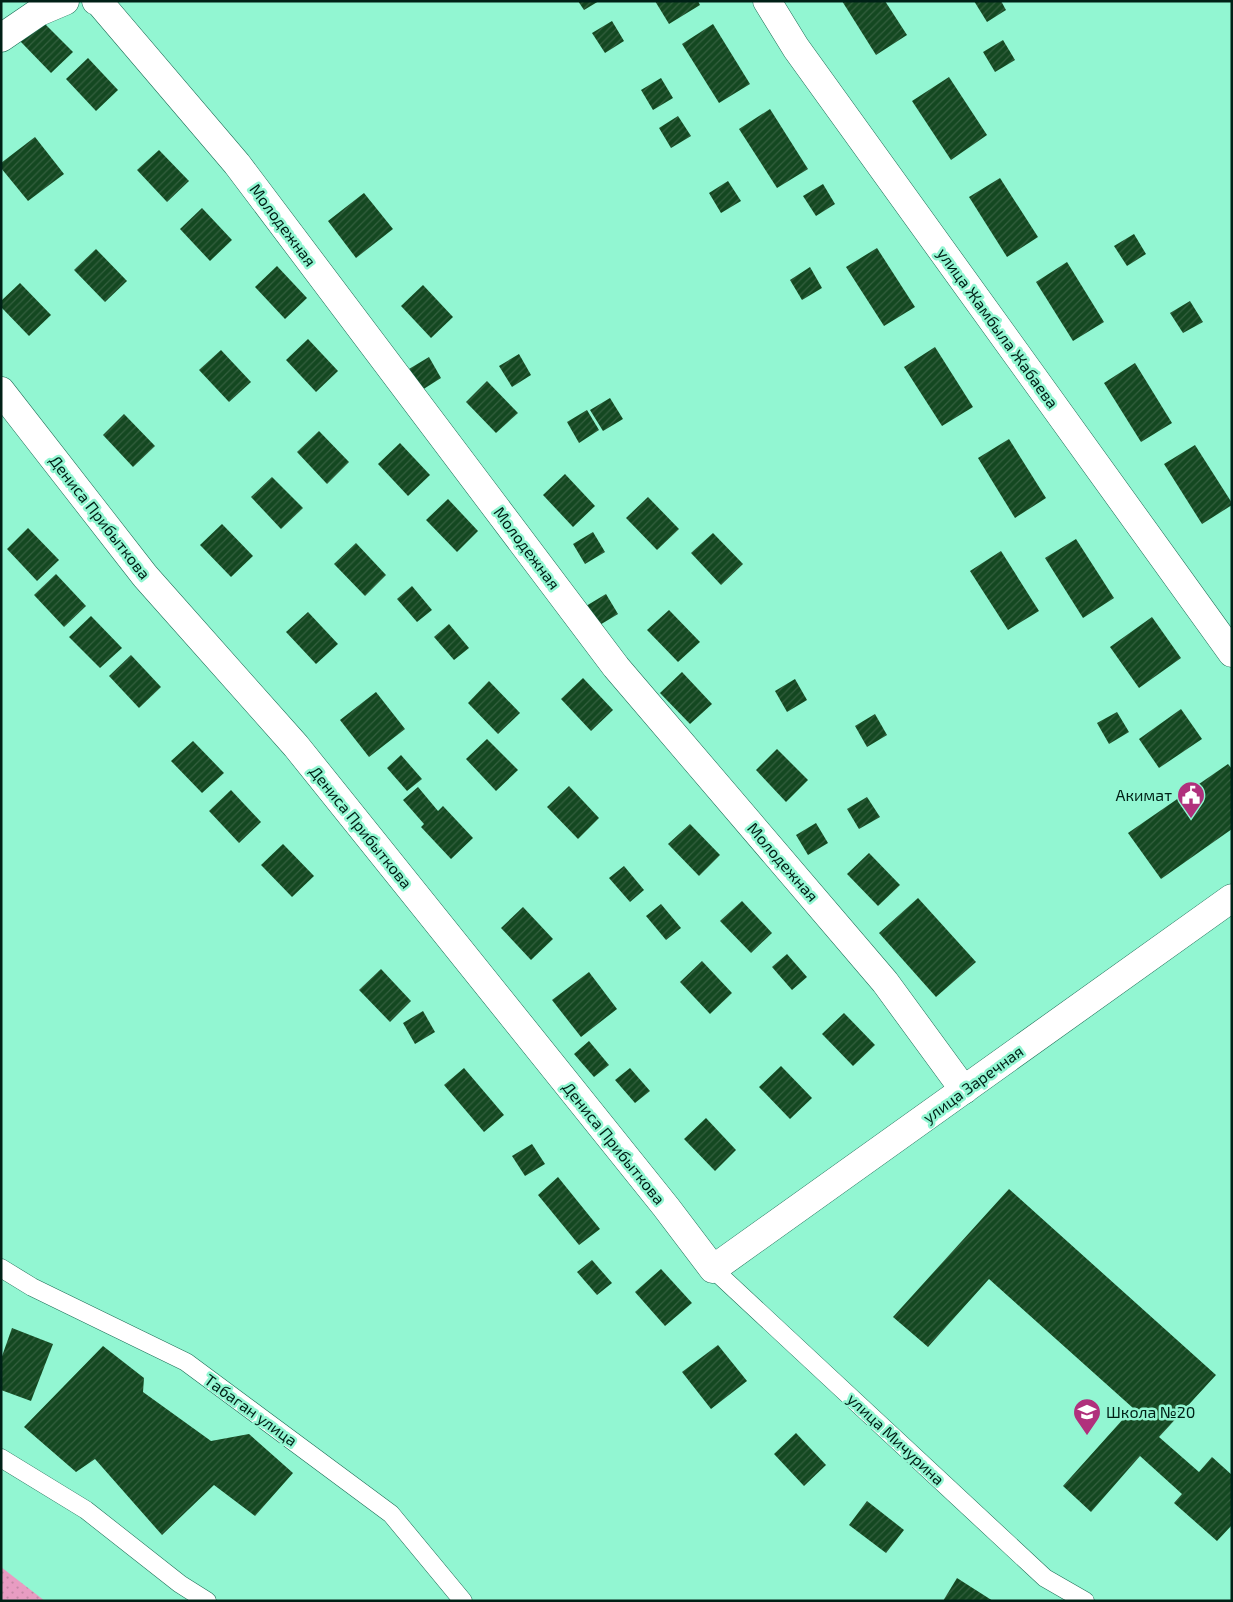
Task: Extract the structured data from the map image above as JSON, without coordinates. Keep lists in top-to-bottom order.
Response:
{
  "streets": {
    "street": [
      "Молодежная",
      "улица Жамбыла Жабаева",
      "Дениса Прибыткова",
      "улица Заречная"
    ],
    "lane": ["Табаган улица", "улица Мичурина"]
  },
  "crossings": [
    ["Молодежная", "улица Заречная"],
    ["Дениса Прибыткова", "улица Заречная"],
    ["Дениса Прибыткова", "улица Мичурина"],
    ["улица Заречная", "улица Мичурина"]
  ],
  "places": {
    "public building": ["Акимат"],
    "school or university": ["Школа №20"]
  }
}
